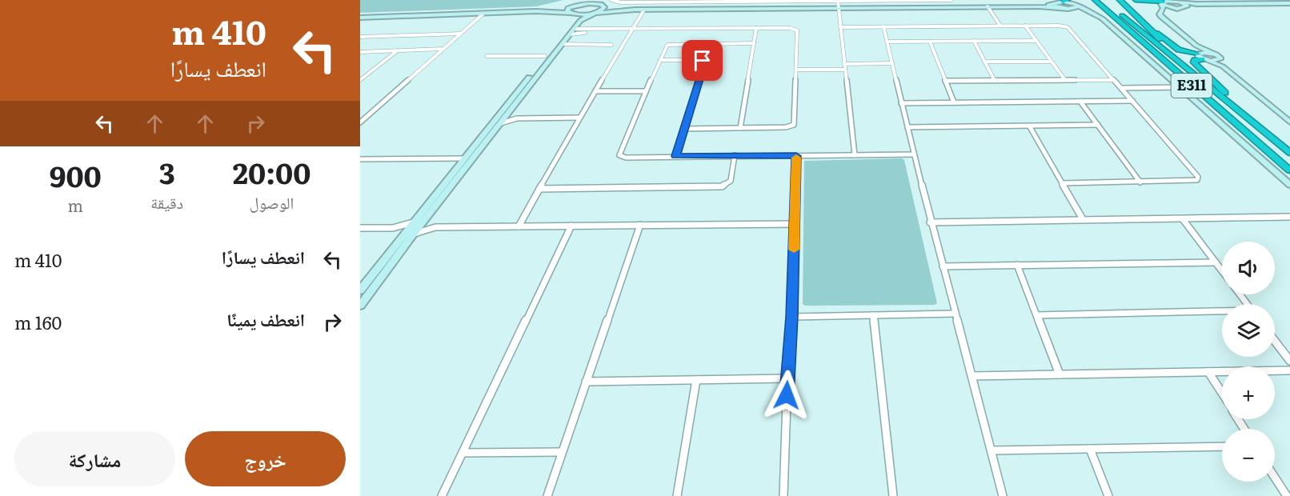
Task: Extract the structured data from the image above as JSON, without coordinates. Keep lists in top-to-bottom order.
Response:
{
  "streets": {
    "highway": ["E311"]
  },
  "page": {
    "turn": ["410 m", "انعطف يسارًا"],
    "eta": [
      "20:00",
      "الوصول",
      "3",
      "دقيقة",
      "900",
      "m"
    ],
    "list": [
      {
        "name": "انعطف يسارًا",
        "value": "410 m"
      },
      {
        "name": "انعطف يمينًا",
        "value": "160 m"
      }
    ],
    "map_buttons": ["+", "−"],
    "buttons": ["خروج", "مشاركة"]
  }
}
